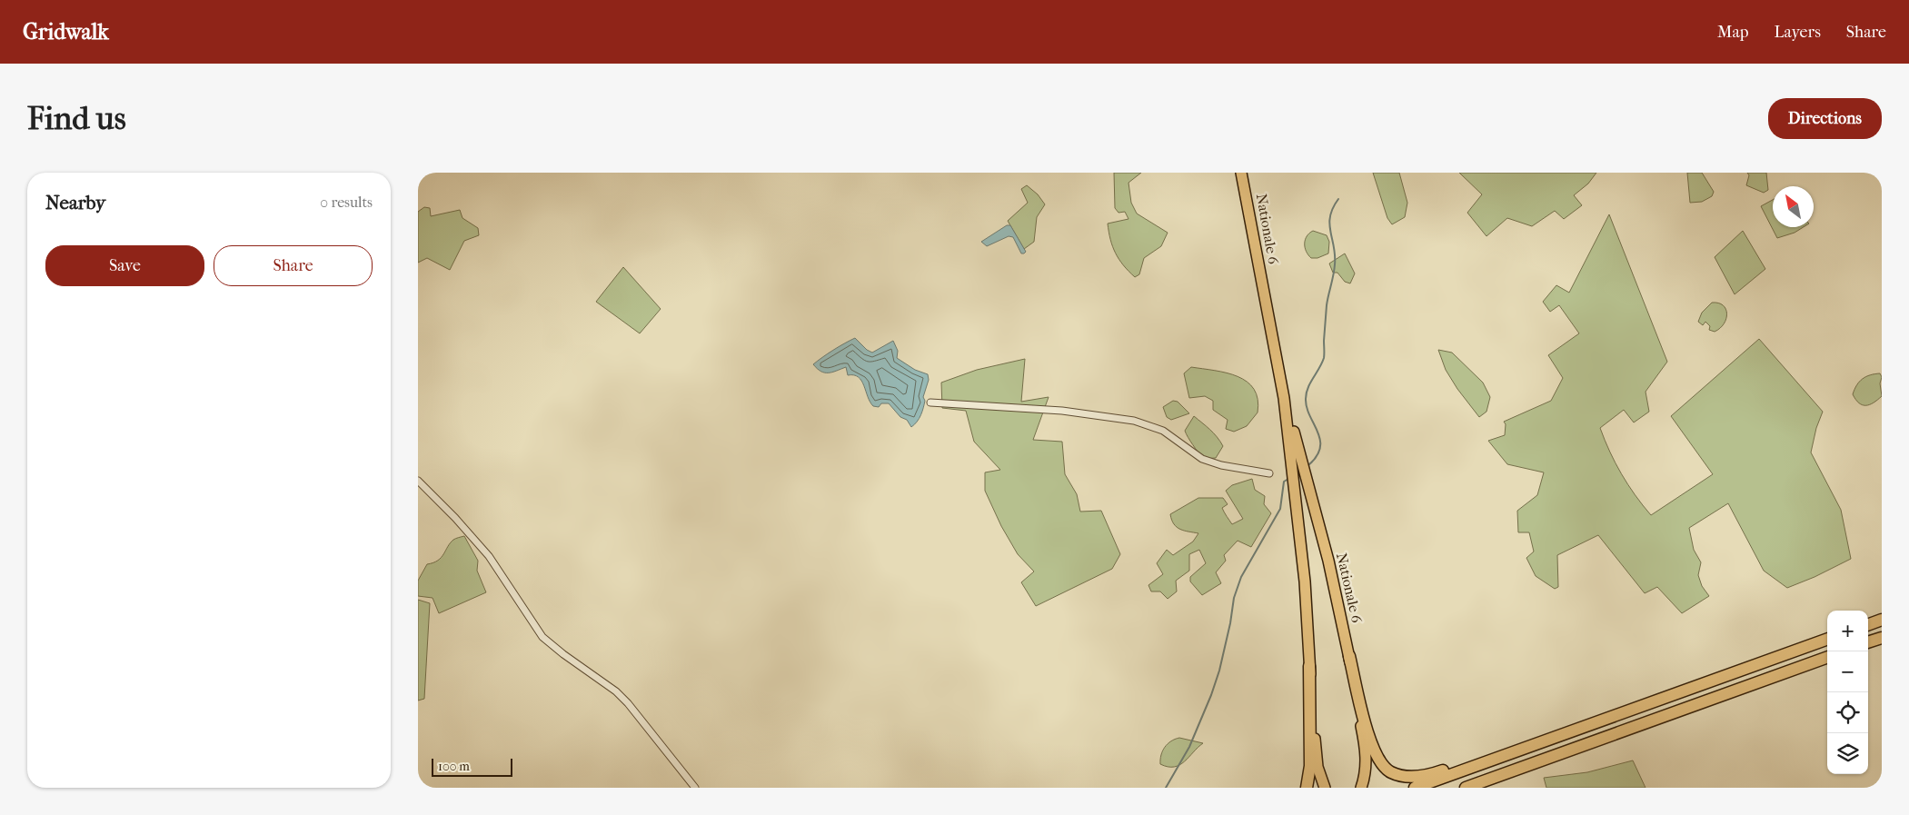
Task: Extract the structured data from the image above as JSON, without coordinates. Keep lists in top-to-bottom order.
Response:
{
  "streets": {
    "main road": ["Nationale 6"]
  },
  "scale_bar": "100 m",
  "north": "top left",
  "page": {
    "header": "Gridwalk",
    "nav": ["Map", "Layers", "Share"],
    "buttons": [
      "Directions",
      ["Save", "Share"]
    ],
    "title": "Find us",
    "heading": ["Nearby", "0 results"],
    "map_buttons": ["+", "−"],
    "scale": "100 m"
  }
}
